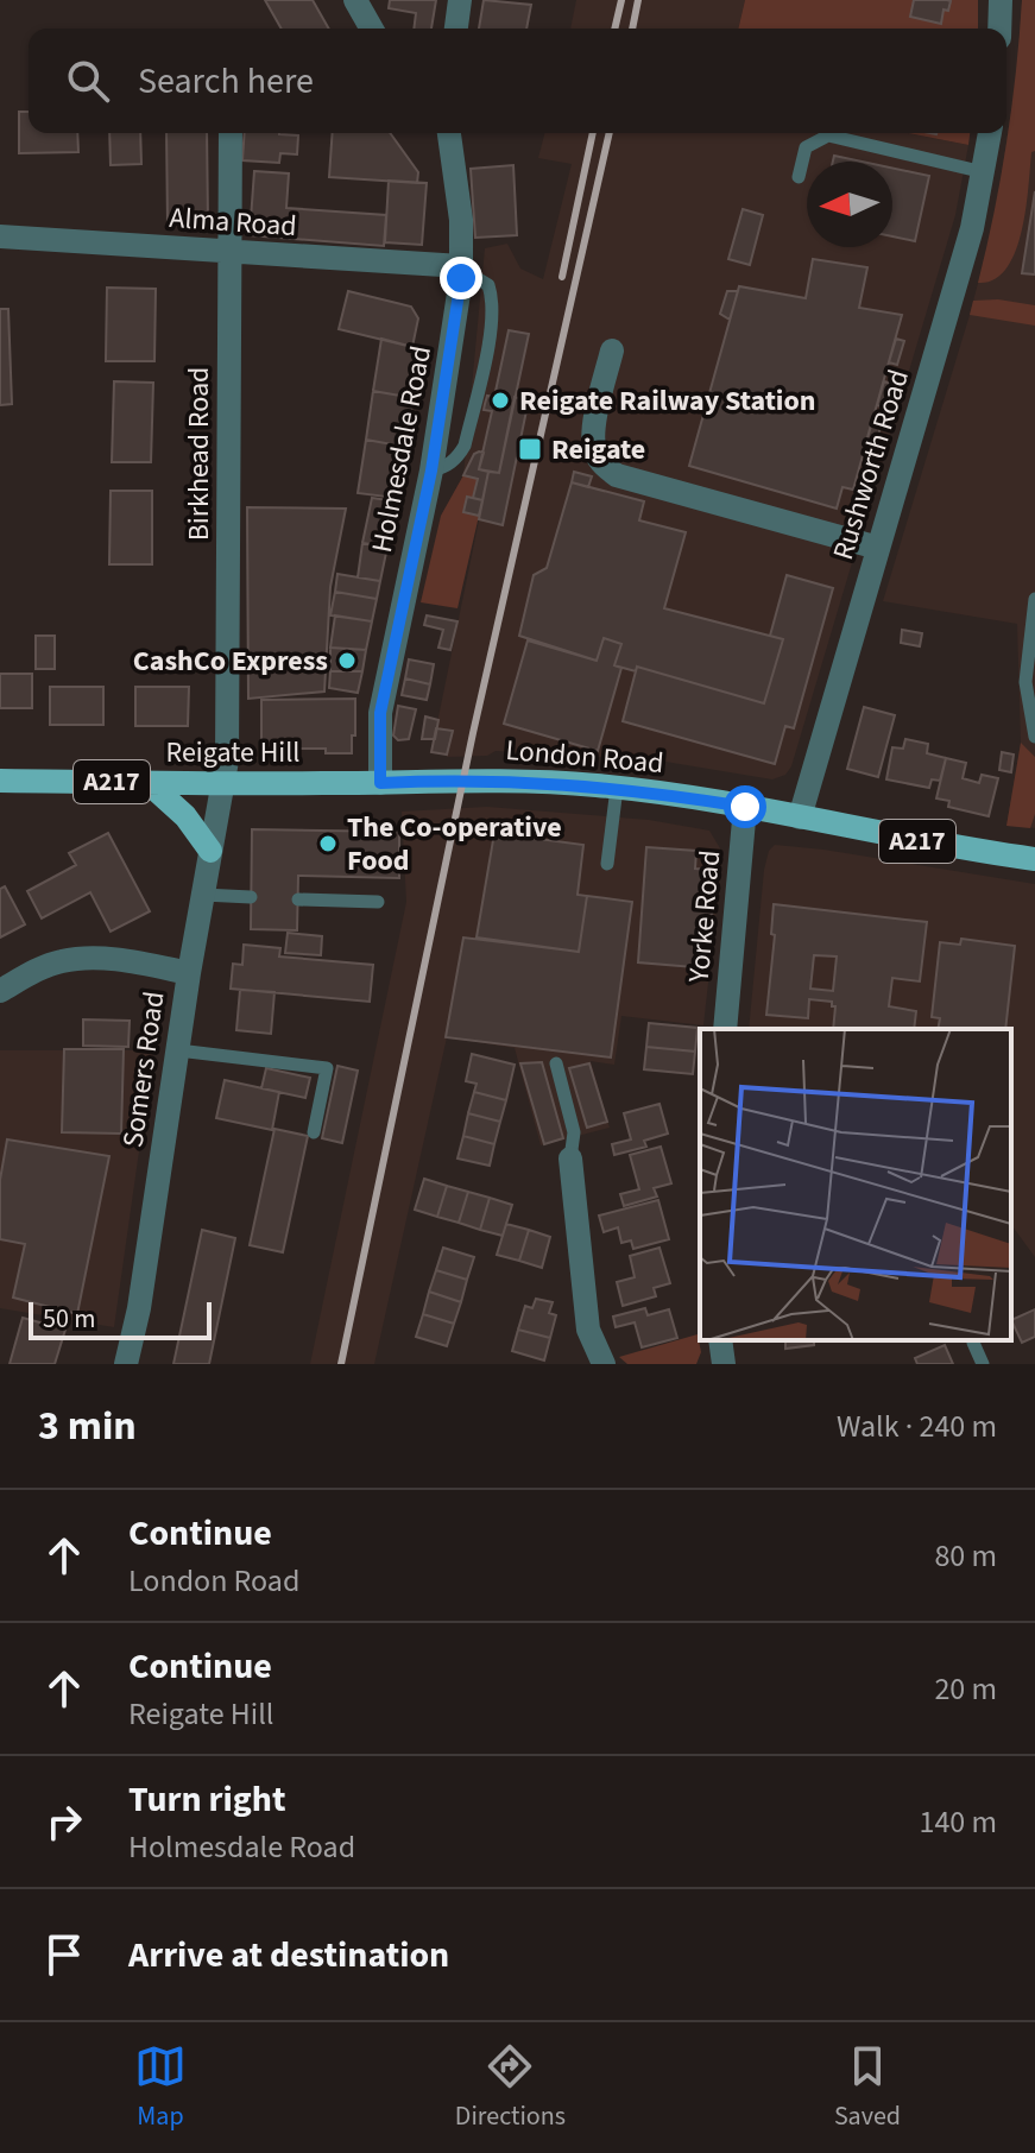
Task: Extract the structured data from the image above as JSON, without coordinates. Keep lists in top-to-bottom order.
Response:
{
  "streets": {
    "main road": ["Reigate Hill", "London Road", "A217"],
    "street": [
      "Alma Road",
      "Holmesdale Road",
      "Birkhead Road",
      "Rushworth Road",
      "Yorke Road",
      "Somers Road"
    ]
  },
  "crossings": [
    ["Alma Road", "Holmesdale Road"],
    ["Alma Road", "Birkhead Road"],
    ["Holmesdale Road", "Reigate Hill"],
    ["Birkhead Road", "Reigate Hill"],
    ["Birkhead Road", "Somers Road"],
    ["Rushworth Road", "London Road"],
    ["Reigate Hill", "London Road"],
    ["Reigate Hill", "Somers Road"],
    ["London Road", "Yorke Road"]
  ],
  "places": {
    "other": ["Reigate Railway Station", "CashCo Express", "The Co-operative Food"],
    "transit": ["Reigate"]
  },
  "scale_bar": "50 m",
  "north": "left",
  "page": {
    "search": "Search here",
    "scale": "50 m",
    "heading": ["3 min", "Walk · 240 m"],
    "list": [
      ["Continue", "London Road", "80 m"],
      ["Continue", "Reigate Hill", "20 m"],
      ["Turn right", "Holmesdale Road", "140 m"],
      "Arrive at destination"
    ],
    "nav": ["Map", "Directions", "Saved"]
  }
}
